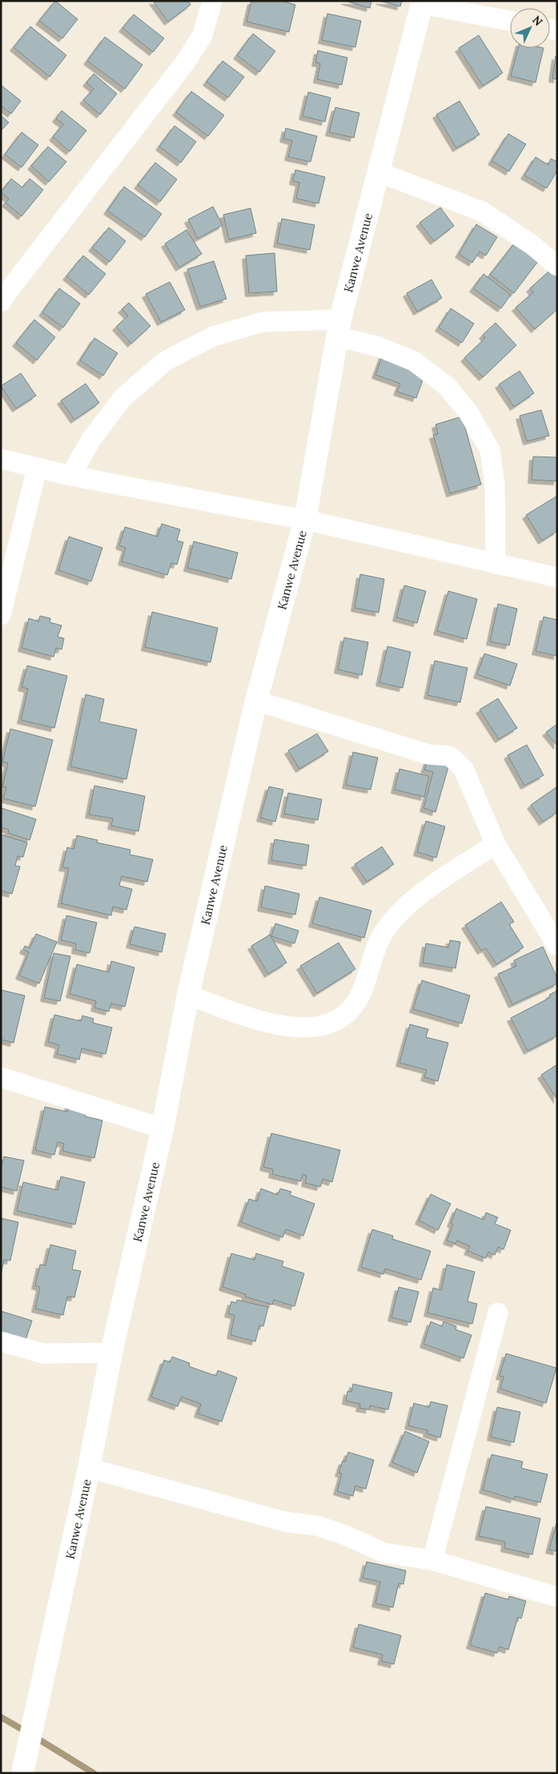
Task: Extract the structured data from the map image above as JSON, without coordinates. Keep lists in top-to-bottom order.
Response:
{
  "streets": {
    "main road": ["Kanwe Avenue"]
  },
  "north": "top right"
}
